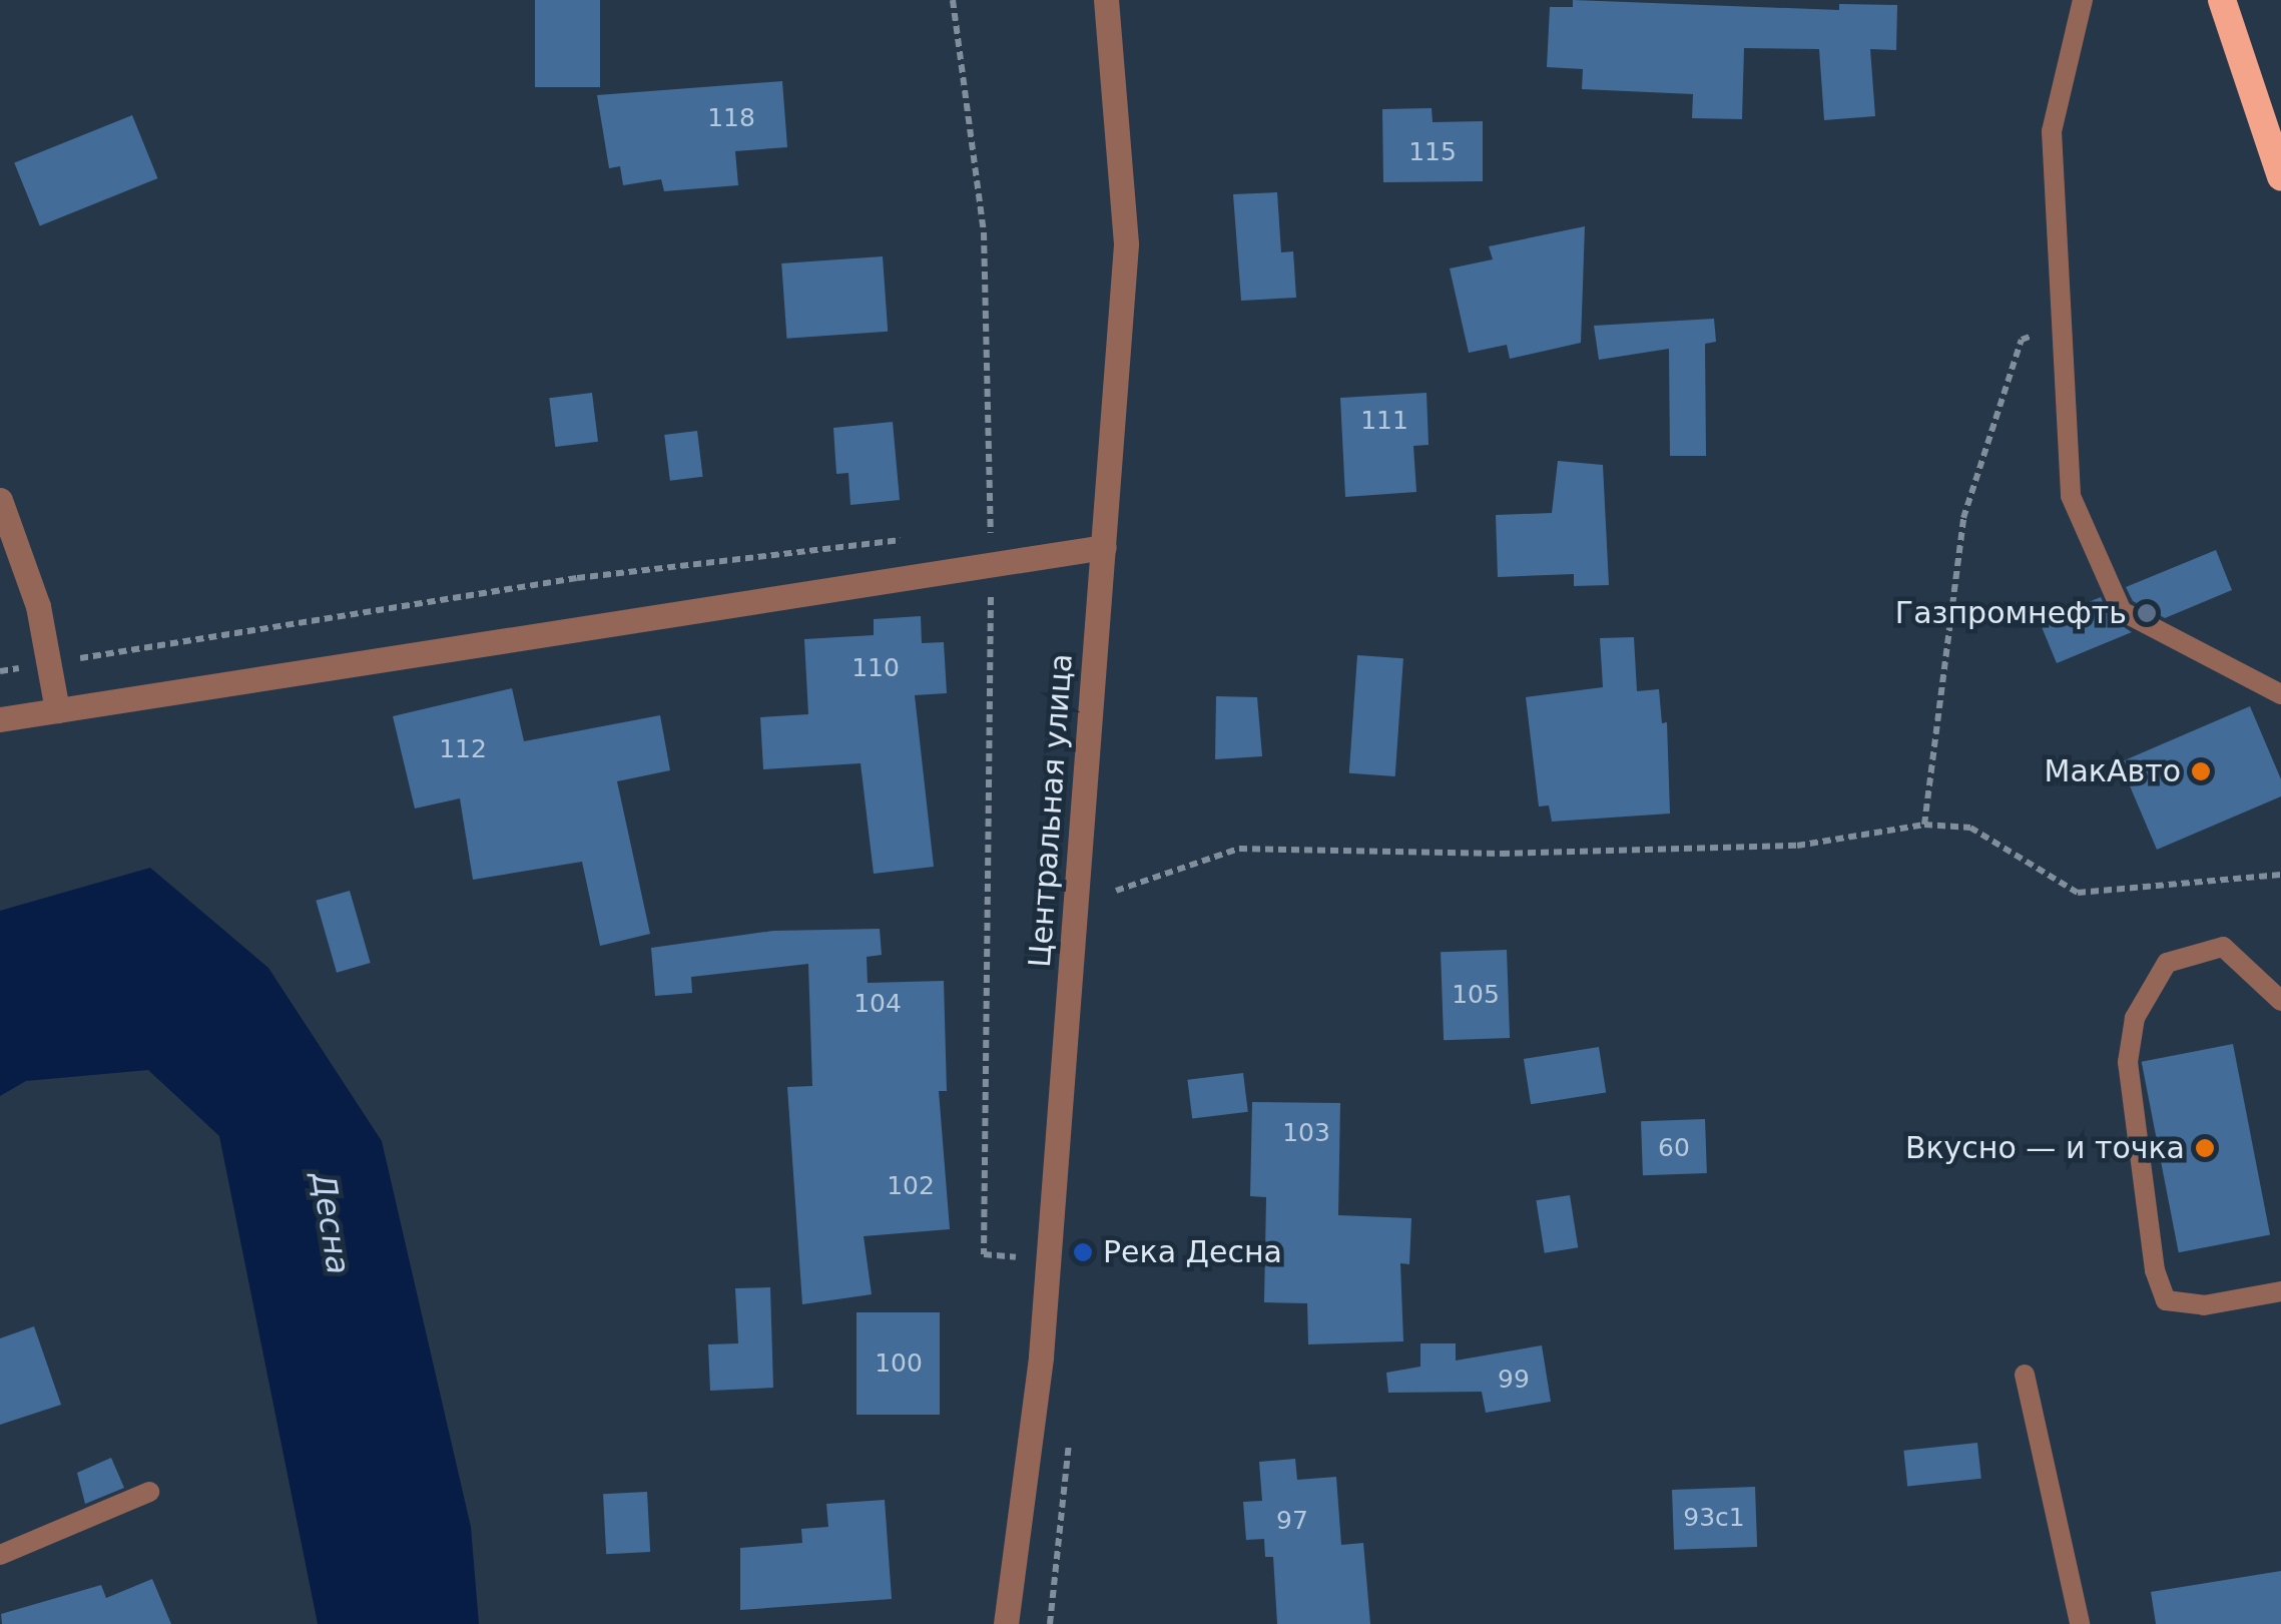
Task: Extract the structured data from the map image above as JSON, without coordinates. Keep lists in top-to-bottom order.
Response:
{
  "streets": {
    "street": ["Центральная улица"]
  },
  "water": ["Десна"],
  "places": [
    "Газпромнефть",
    "МакАвто",
    "Вкусно — и точка",
    "Река Десна"
  ],
  "house_numbers": [
    "118",
    "115",
    "111",
    "110",
    "112",
    "105",
    "104",
    "103",
    "60",
    "102",
    "100",
    "99",
    "93с1",
    "97"
  ]
}
